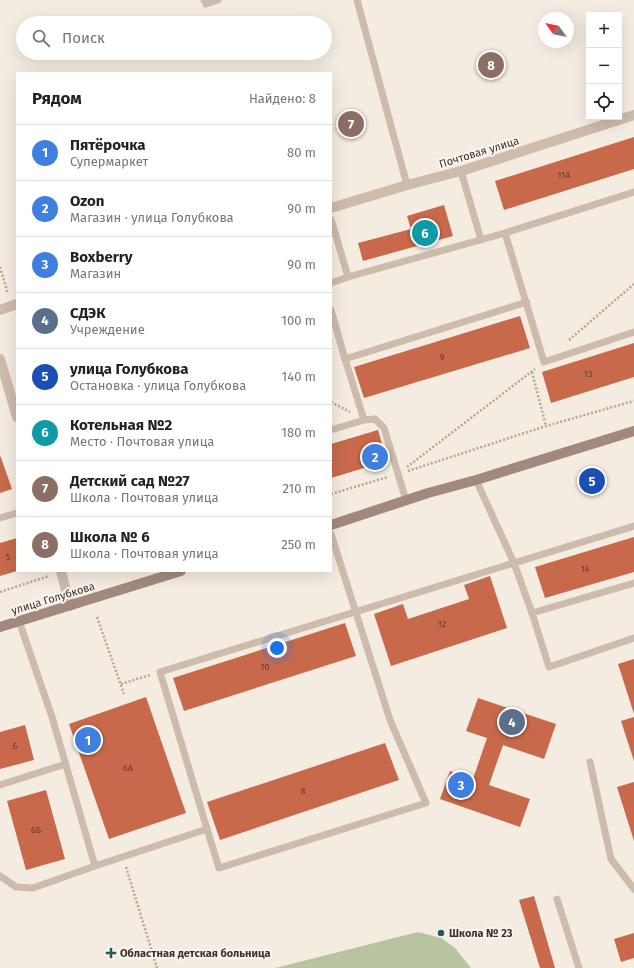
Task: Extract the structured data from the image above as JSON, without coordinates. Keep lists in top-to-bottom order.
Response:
{
  "streets": {
    "main road": ["улица Голубкова"],
    "street": ["Почтовая улица"]
  },
  "places": {
    "other": ["Школа № 23"],
    "health": ["Областная детская больница"]
  },
  "house_numbers": [
    "11А",
    "9",
    "13",
    "5",
    "14",
    "12",
    "10",
    "6",
    "6А",
    "8",
    "6Б"
  ],
  "north": "top left",
  "page": {
    "map_buttons": ["+", "−"],
    "search": "Поиск",
    "pins": [
      "8",
      "7",
      "6",
      "2",
      "5",
      "4",
      "1",
      "3"
    ],
    "heading": ["Рядом", "Найдено: 8"],
    "list": [
      {
        "mark": "1",
        "name": "Пятёрочка",
        "note": "Супермаркет",
        "value": "80 m"
      },
      {
        "mark": "2",
        "name": "Ozon",
        "note": "Магазин · улица Голубкова",
        "value": "90 m"
      },
      {
        "mark": "3",
        "name": "Boxberry",
        "note": "Магазин",
        "value": "90 m"
      },
      {
        "mark": "4",
        "name": "СДЭК",
        "note": "Учреждение",
        "value": "100 m"
      },
      {
        "mark": "5",
        "name": "улица Голубкова",
        "note": "Остановка · улица Голубкова",
        "value": "140 m"
      },
      {
        "mark": "6",
        "name": "Котельная №2",
        "note": "Место · Почтовая улица",
        "value": "180 m"
      },
      {
        "mark": "7",
        "name": "Детский сад №27",
        "note": "Школа · Почтовая улица",
        "value": "210 m"
      },
      {
        "mark": "8",
        "name": "Школа № 6",
        "note": "Школа · Почтовая улица",
        "value": "250 m"
      }
    ]
  }
}
